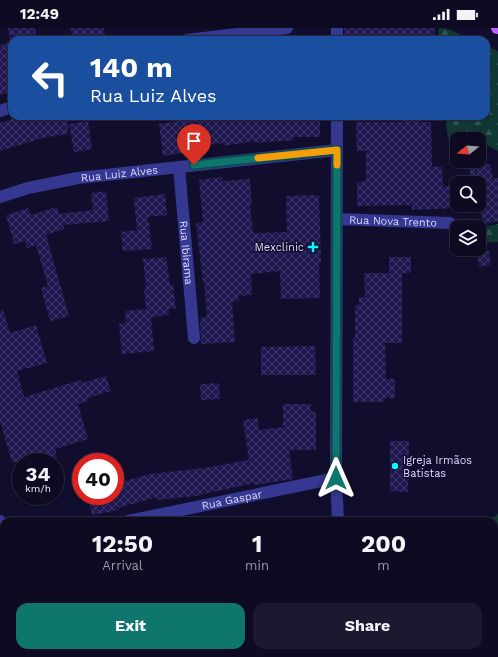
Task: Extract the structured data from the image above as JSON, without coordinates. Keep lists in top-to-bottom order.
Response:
{
  "streets": {
    "street": [
      "Rua Luiz Alves",
      "Rua Nova Trento",
      "Rua Ibirama",
      "Rua Gaspar"
    ]
  },
  "crossings": [
    ["Rua Luiz Alves", "Rua Ibirama"]
  ],
  "places": {
    "health": ["Mexclinic"],
    "other": ["Igreja Irmãos Batistas"]
  },
  "north": "left",
  "page": {
    "status": "12:49",
    "turn": ["140 m", "Rua Luiz Alves"],
    "speed": "34 km/h",
    "limit": "40",
    "eta": [
      "12:50",
      "Arrival",
      "1",
      "min",
      "200",
      "m"
    ],
    "buttons": ["Exit", "Share"]
  }
}
